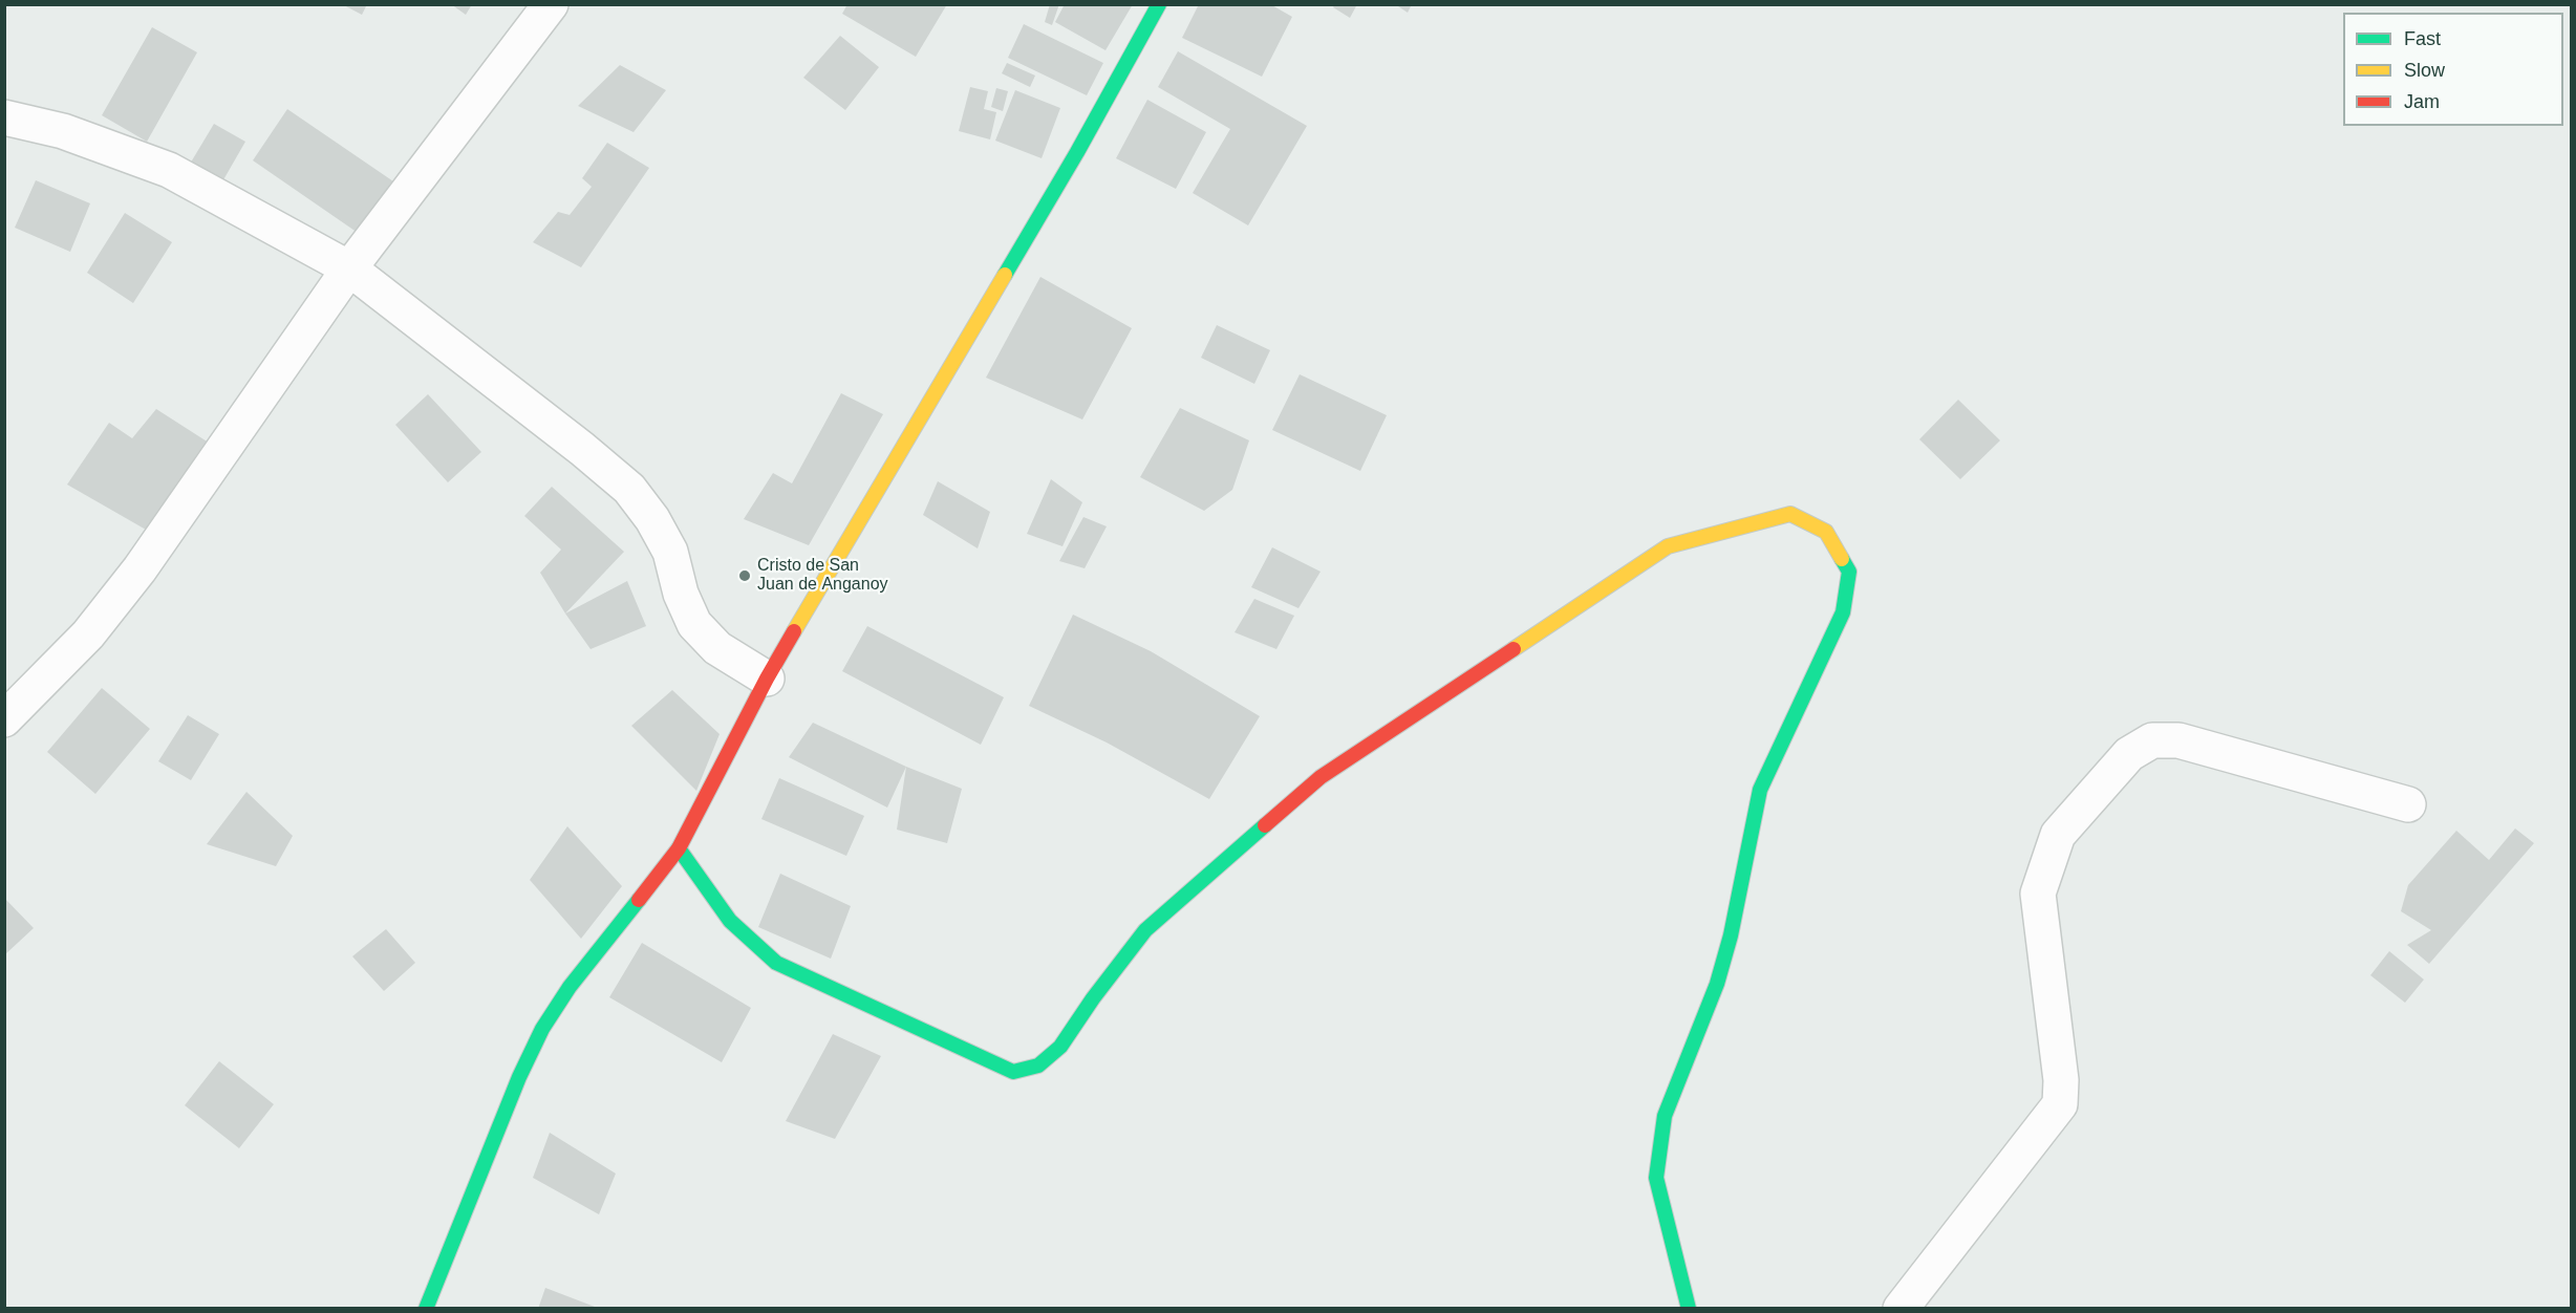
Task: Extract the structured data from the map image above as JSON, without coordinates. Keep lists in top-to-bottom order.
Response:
{
  "places": ["Cristo de San Juan de Anganoy"],
  "legend": ["Fast", "Slow", "Jam"]
}
